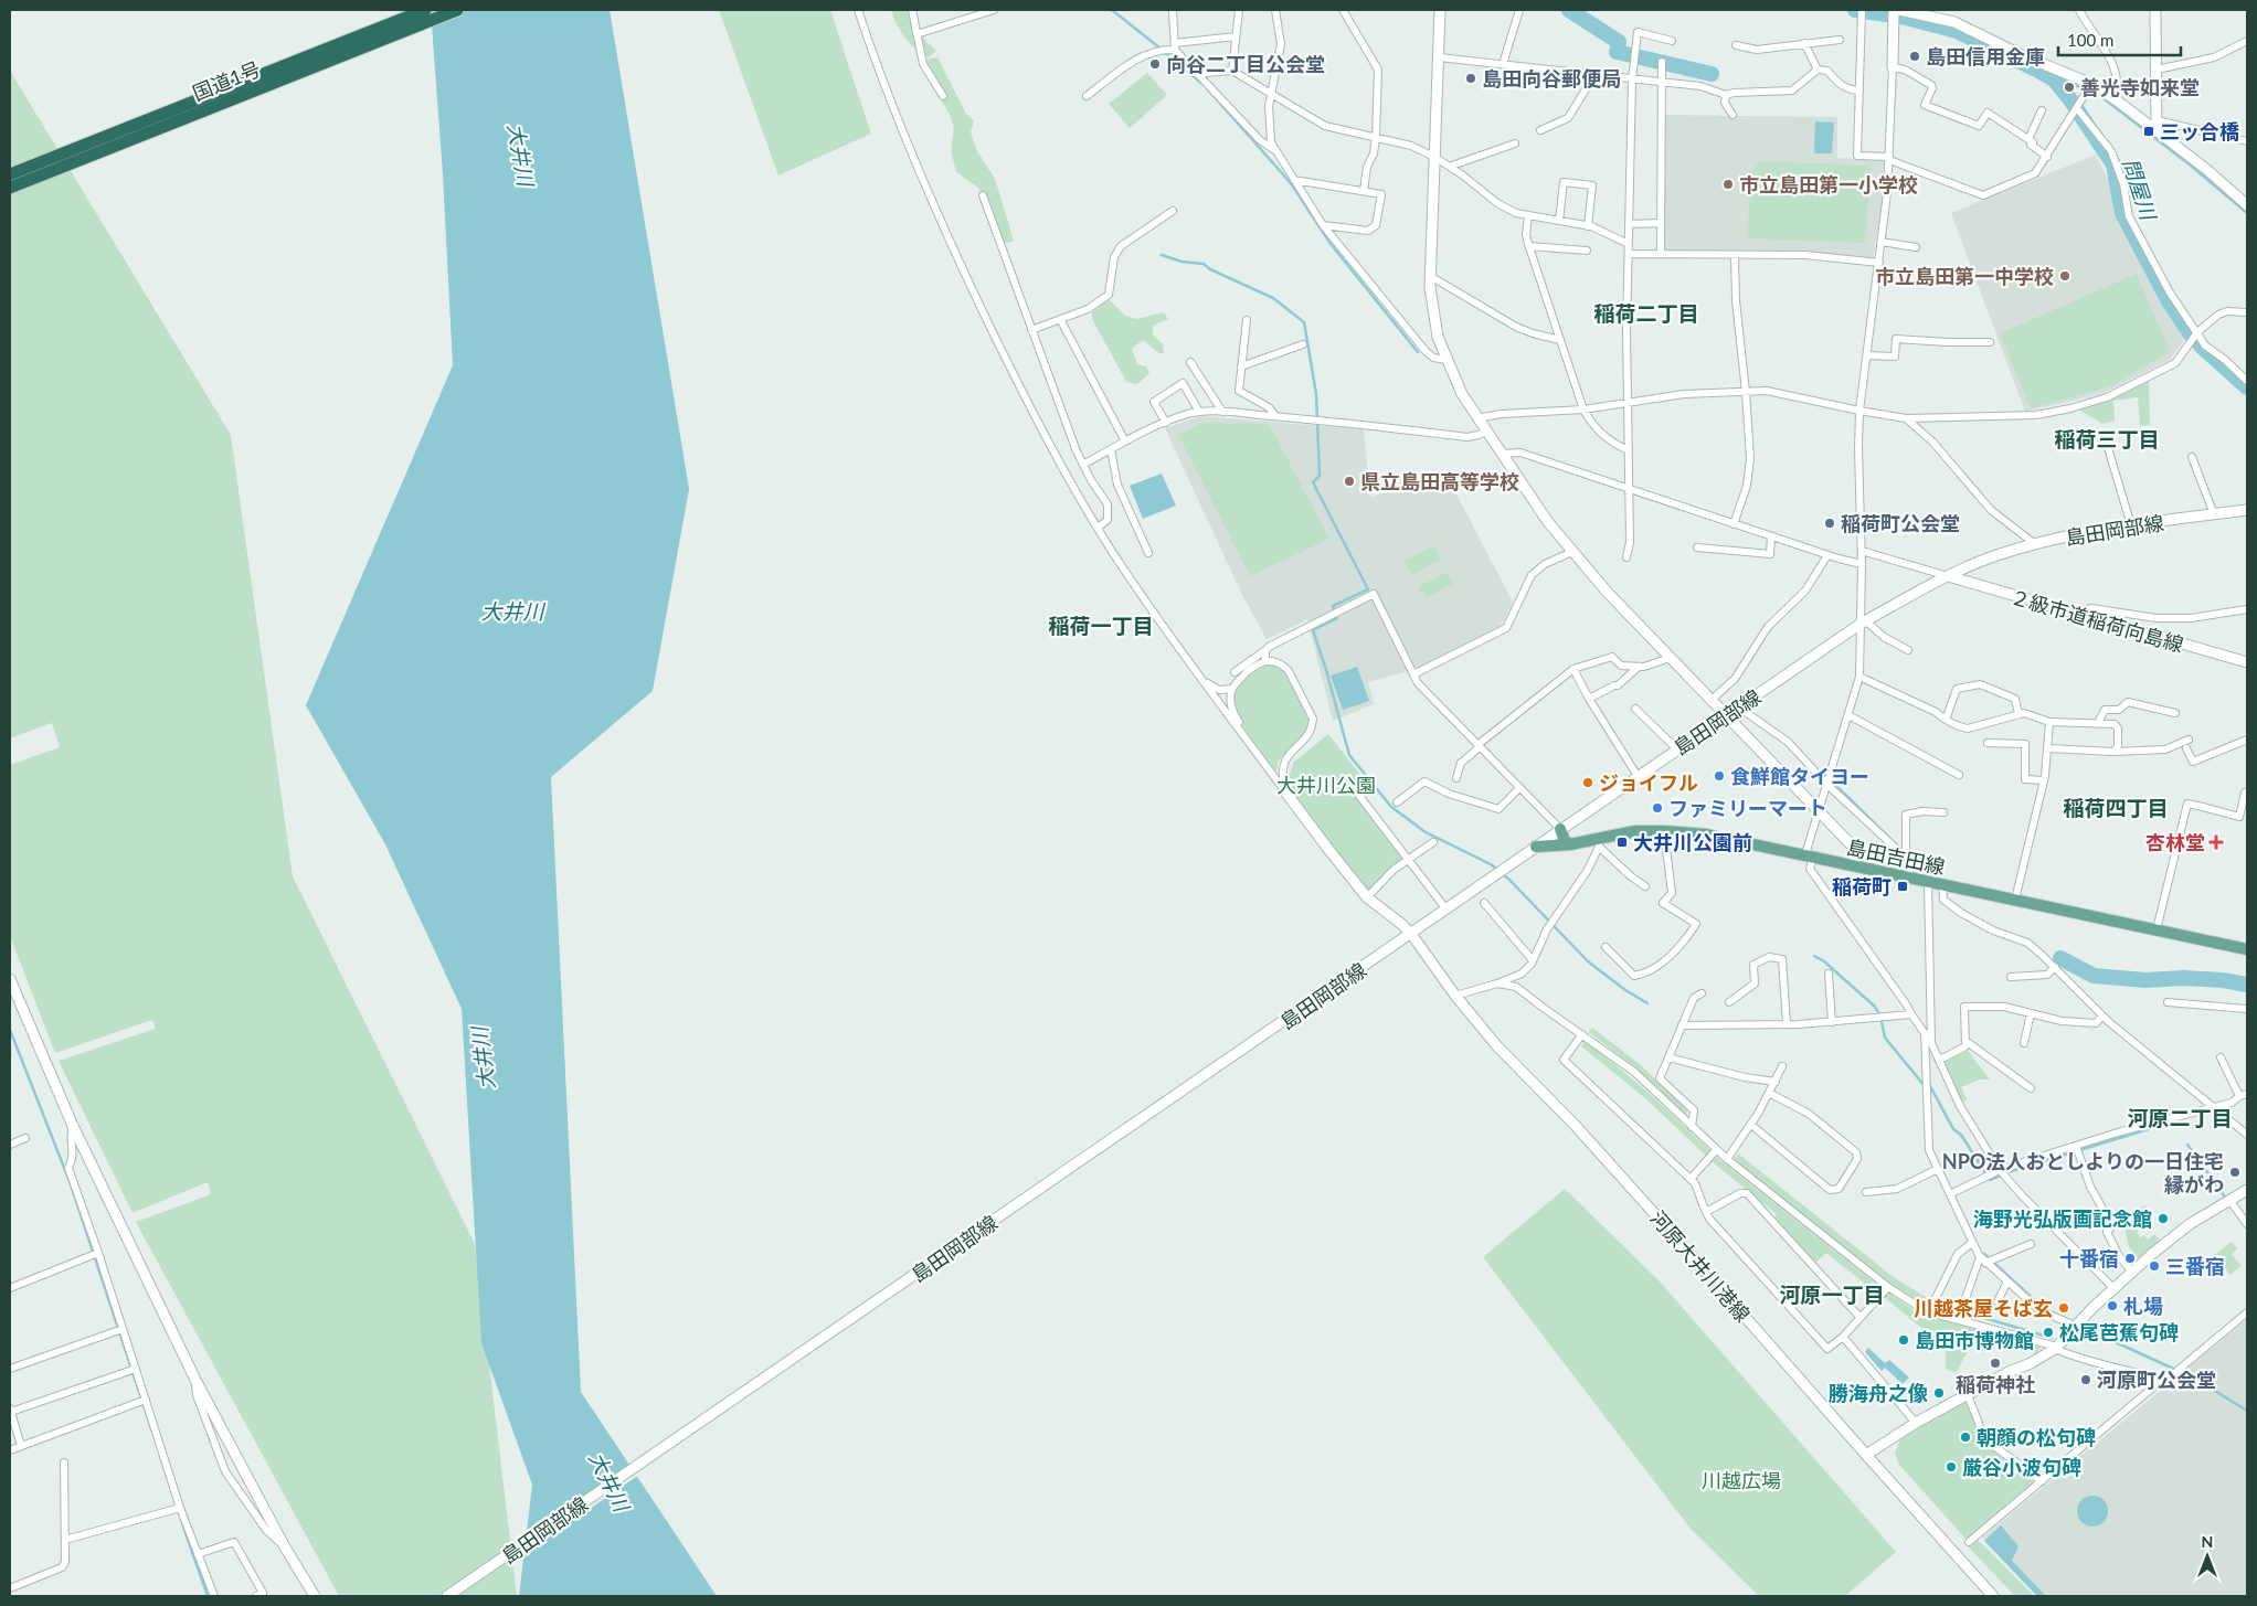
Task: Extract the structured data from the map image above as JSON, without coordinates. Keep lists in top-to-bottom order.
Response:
{
  "streets": {
    "highway": ["国道1号"],
    "main road": ["島田吉田線"],
    "street": ["島田岡部線", "２級市道稲荷向島線", "河原大井川港線"]
  },
  "crossings": [
    ["島田岡部線", "２級市道稲荷向島線"],
    ["島田岡部線", "島田吉田線"],
    ["島田岡部線", "河原大井川港線"]
  ],
  "districts": [
    "稲荷二丁目",
    "稲荷三丁目",
    "稲荷一丁目",
    "稲荷四丁目",
    "河原二丁目",
    "河原一丁目"
  ],
  "water": ["大井川", "問屋川"],
  "parks": ["大井川公園", "川越広場"],
  "places": {
    "other": [
      "島田信用金庫",
      "向谷二丁目公会堂",
      "島田向谷郵便局",
      "善光寺如来堂",
      "市立島田第一小学校",
      "市立島田第一中学校",
      "県立島田高等学校",
      "稲荷町公会堂",
      "食鮮館タイヨー",
      "ジョイフル",
      "ファミリーマート",
      "NPO法人おとしよりの一日住宅 縁がわ",
      "海野光弘版画記念館",
      "十番宿",
      "三番宿",
      "札場",
      "川越茶屋そば玄",
      "松尾芭蕉句碑",
      "島田市博物館",
      "稲荷神社",
      "河原町公会堂",
      "勝海舟之像",
      "朝顔の松句碑",
      "厳谷小波句碑"
    ],
    "transit": ["三ッ合橋", "大井川公園前", "稲荷町"],
    "health": ["杏林堂"]
  },
  "scale_bar": "100 m",
  "north": "top"
}
